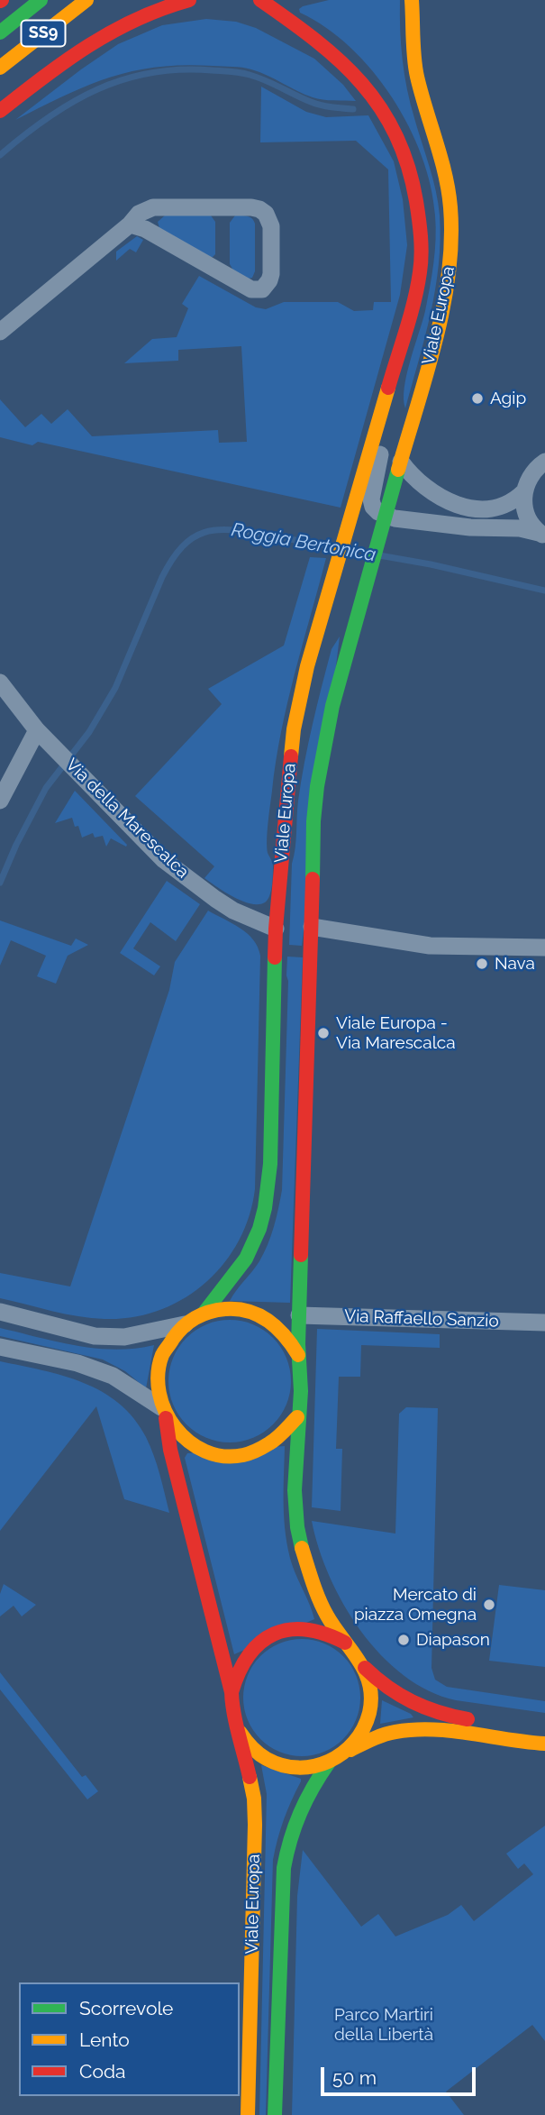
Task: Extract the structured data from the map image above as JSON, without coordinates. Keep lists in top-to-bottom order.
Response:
{
  "streets": {
    "main road": ["SS9", "Viale Europa"],
    "street": ["Via della Marescalca", "Via Raffaello Sanzio"]
  },
  "crossings": [
    ["Viale Europa", "Via della Marescalca"],
    ["Viale Europa", "Via Raffaello Sanzio"]
  ],
  "water": ["Roggia Bertonica"],
  "parks": ["Parco Martiri della Libertà"],
  "places": [
    "Agip",
    "Nava",
    "Viale Europa - Via Marescalca",
    "Mercato di piazza Omegna",
    "Diapason"
  ],
  "legend": ["Scorrevole", "Lento", "Coda"],
  "scale_bar": "50 m"
}
